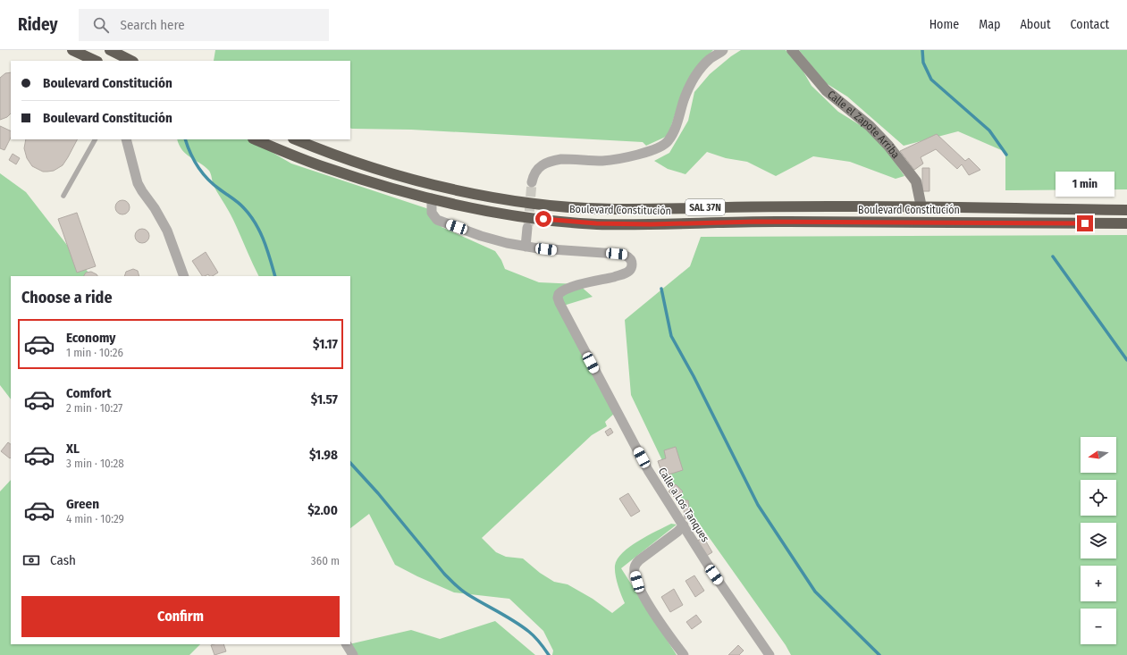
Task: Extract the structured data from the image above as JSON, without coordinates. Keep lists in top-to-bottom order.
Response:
{
  "streets": {
    "highway": ["SAL 37N", "Boulevard Constitución"],
    "street": ["Calle el Zapote Arriba", "Calle a Los Tanques"]
  },
  "crossings": [
    ["Calle el Zapote Arriba", "Boulevard Constitución"]
  ],
  "north": "left",
  "page": {
    "header": "Ridey",
    "search": "Search here",
    "nav": [
      "Home",
      "Map",
      "About",
      "Contact"
    ],
    "banner": ["Boulevard Constitución", "Boulevard Constitución"],
    "bubble": "1 min",
    "heading": "Choose a ride",
    "list": [
      {
        "name": "Economy",
        "note": "1 min · 10:26",
        "value": "$1.17"
      },
      {
        "name": "Comfort",
        "note": "2 min · 10:27",
        "value": "$1.57"
      },
      {
        "name": "XL",
        "note": "3 min · 10:28",
        "value": "$1.98"
      },
      {
        "name": "Green",
        "note": "4 min · 10:29",
        "value": "$2.00"
      }
    ],
    "map_buttons": ["+", "−"],
    "pay": ["Cash", "360 m"],
    "buttons": "Confirm"
  }
}
